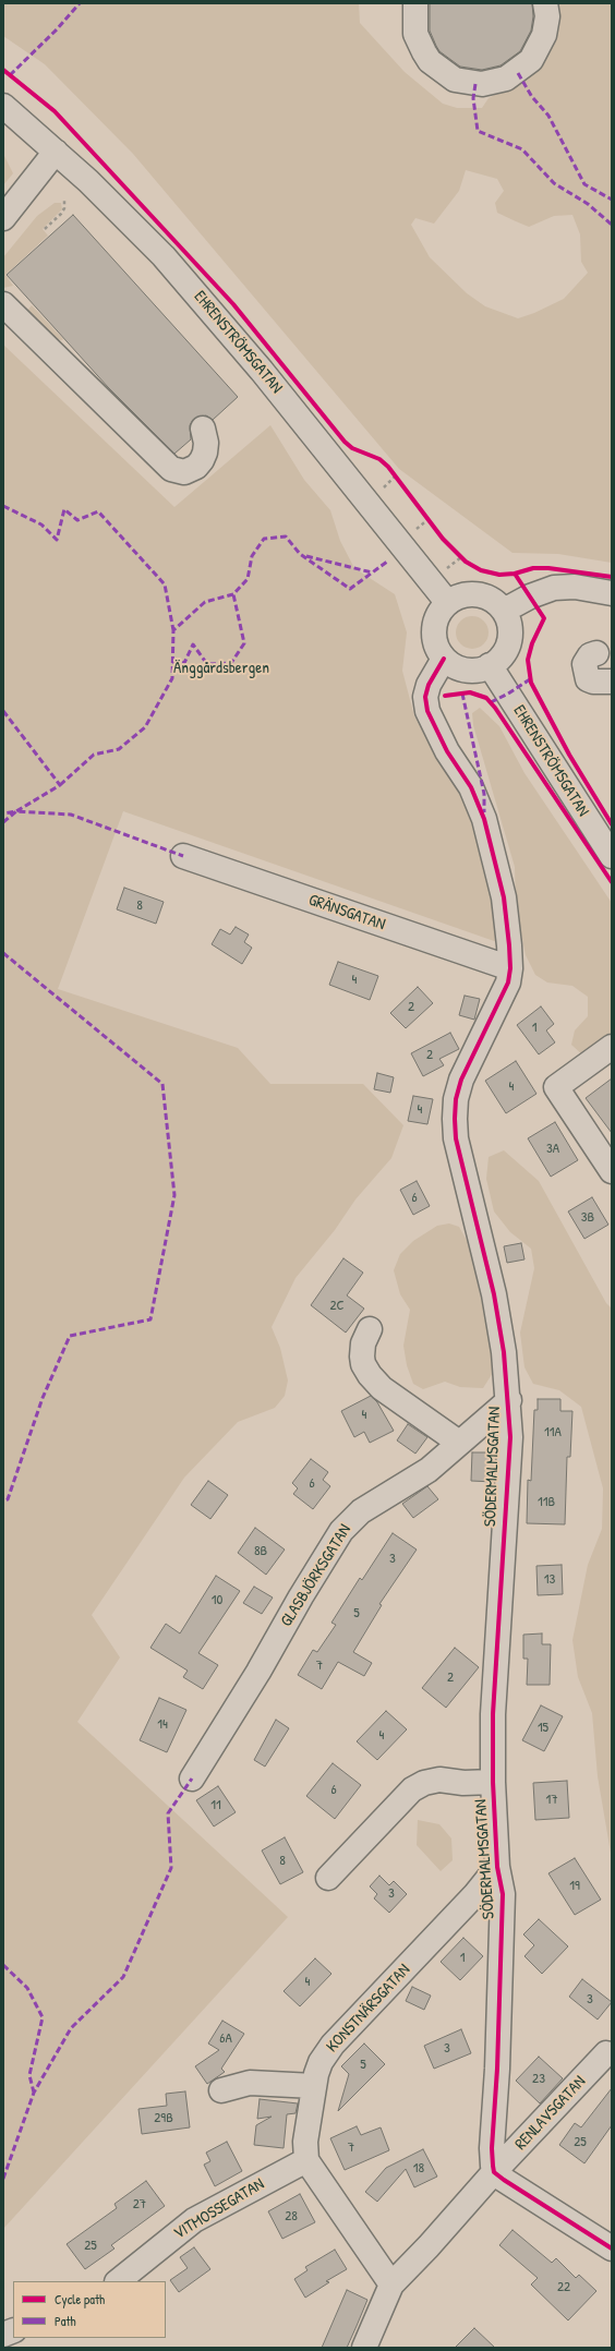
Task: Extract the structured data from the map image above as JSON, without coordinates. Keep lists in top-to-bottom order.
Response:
{
  "streets": {
    "street": [
      "EHRENSTRÖMSGATAN",
      "GRÄNSGATAN",
      "SÖDERMALMSGATAN",
      "GLASBJÖRKSGATAN",
      "KONSTNÄRSGATAN",
      "RENLAVSGATAN",
      "VITMOSSEGATAN"
    ]
  },
  "crossings": [
    ["EHRENSTRÖMSGATAN", "SÖDERMALMSGATAN"],
    ["GRÄNSGATAN", "SÖDERMALMSGATAN"],
    ["SÖDERMALMSGATAN", "GLASBJÖRKSGATAN"],
    ["SÖDERMALMSGATAN", "KONSTNÄRSGATAN"],
    ["SÖDERMALMSGATAN", "RENLAVSGATAN"],
    ["KONSTNÄRSGATAN", "VITMOSSEGATAN"]
  ],
  "parks": ["Änggårdsbergen"],
  "house_numbers": [
    "8",
    "4",
    "2",
    "1",
    "2",
    "4",
    "4",
    "3A",
    "6",
    "3B",
    "2C",
    "4",
    "11A",
    "6",
    "11B",
    "8B",
    "3",
    "13",
    "10",
    "5",
    "7",
    "2",
    "14",
    "15",
    "4",
    "6",
    "17",
    "11",
    "8",
    "19",
    "3",
    "1",
    "4",
    "3",
    "6A",
    "3",
    "5",
    "23",
    "29B",
    "25",
    "7",
    "18",
    "27",
    "28",
    "25",
    "22"
  ],
  "legend": ["Cycle path", "Path"]
}
